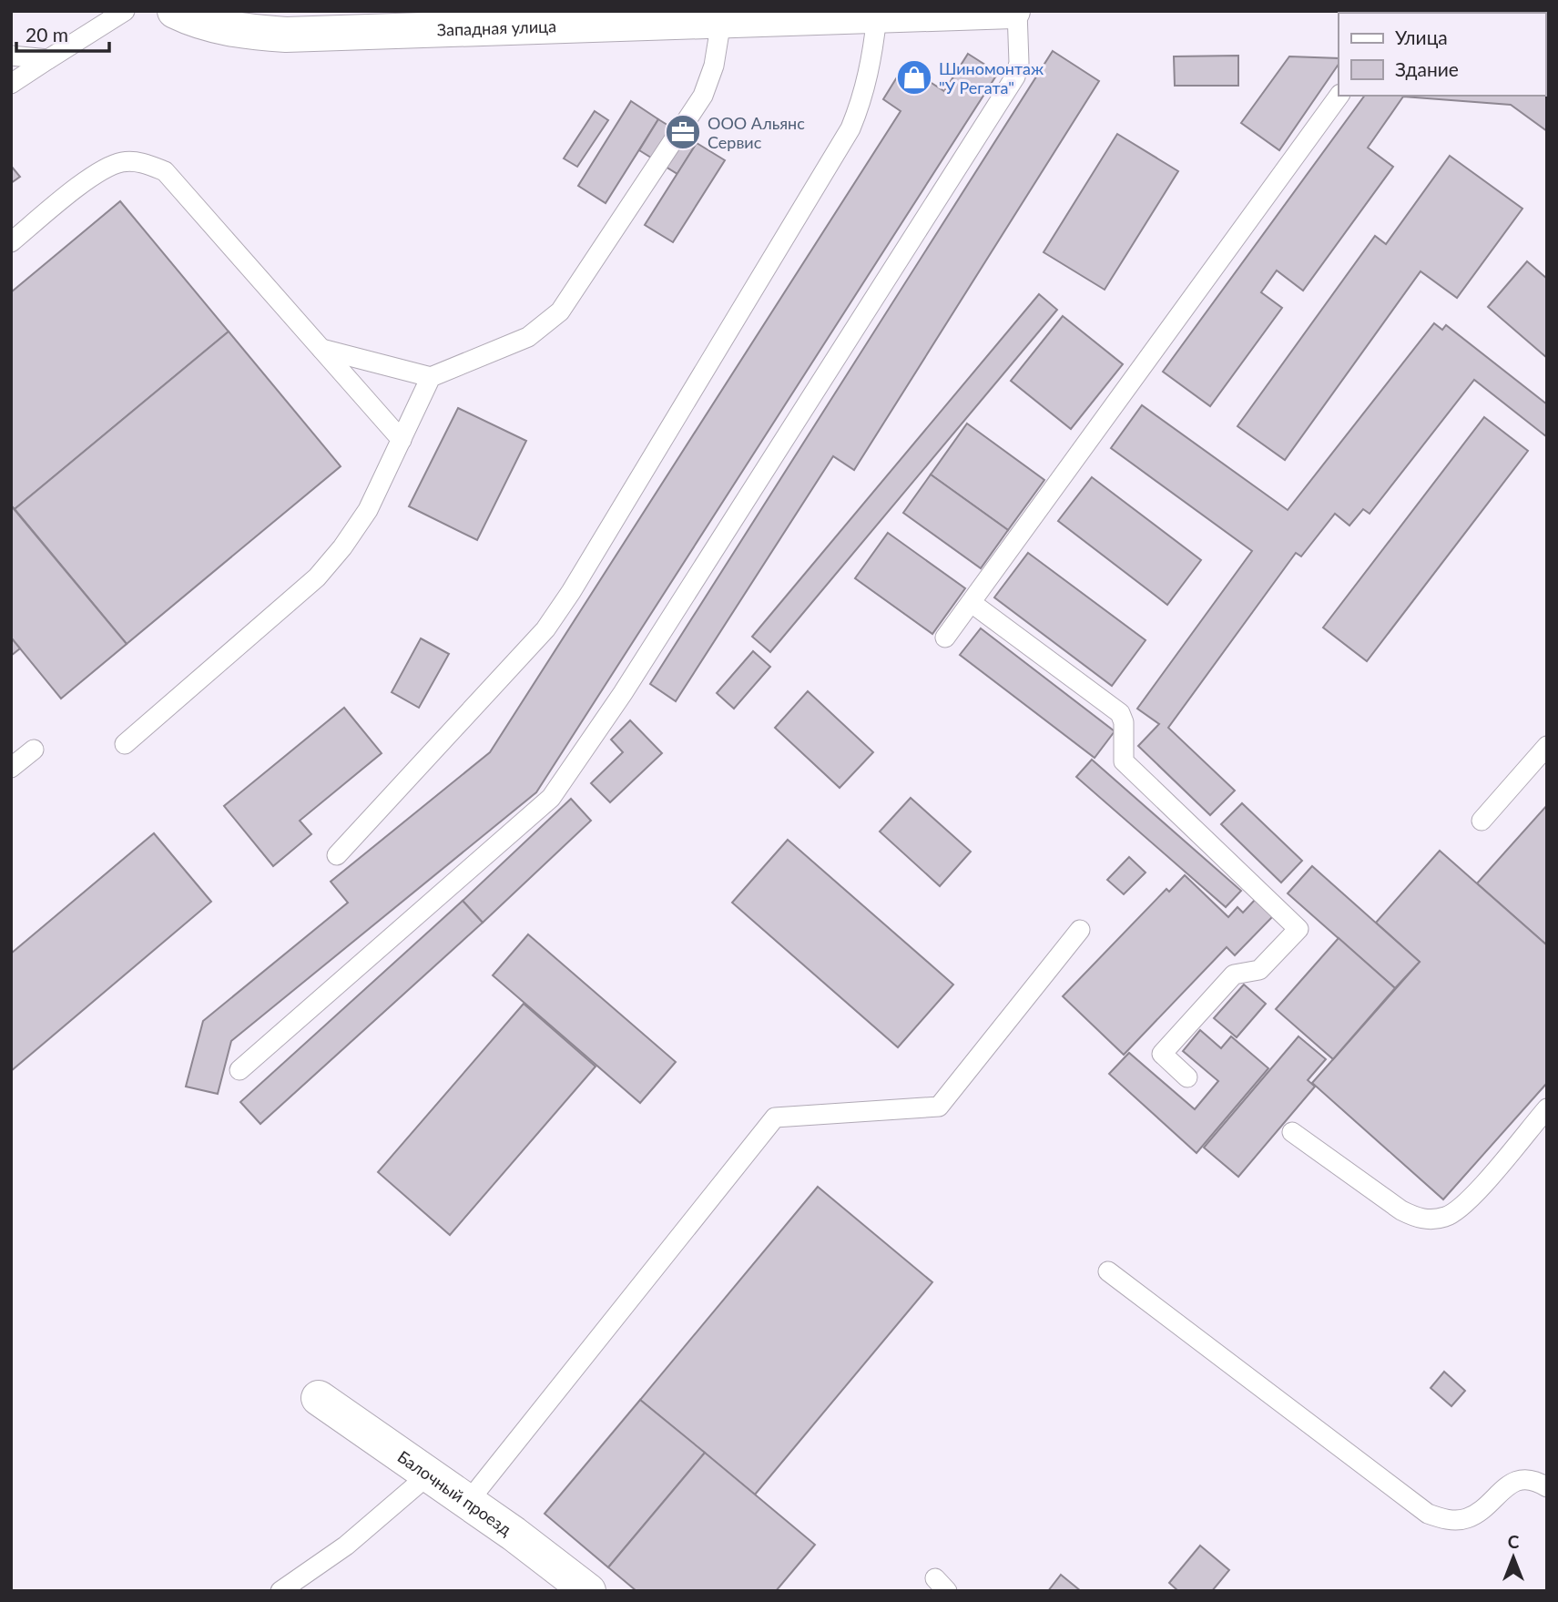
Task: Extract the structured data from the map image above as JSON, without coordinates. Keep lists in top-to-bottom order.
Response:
{
  "streets": {
    "street": ["Западная улица", "Балочный проезд"]
  },
  "places": {
    "shop": ["Шиномонтаж \"У Регата\""],
    "office": ["ООО Альянс Сервис"]
  },
  "legend": ["Улица", "Здание"],
  "scale_bar": "20 m",
  "north": "top"
}
